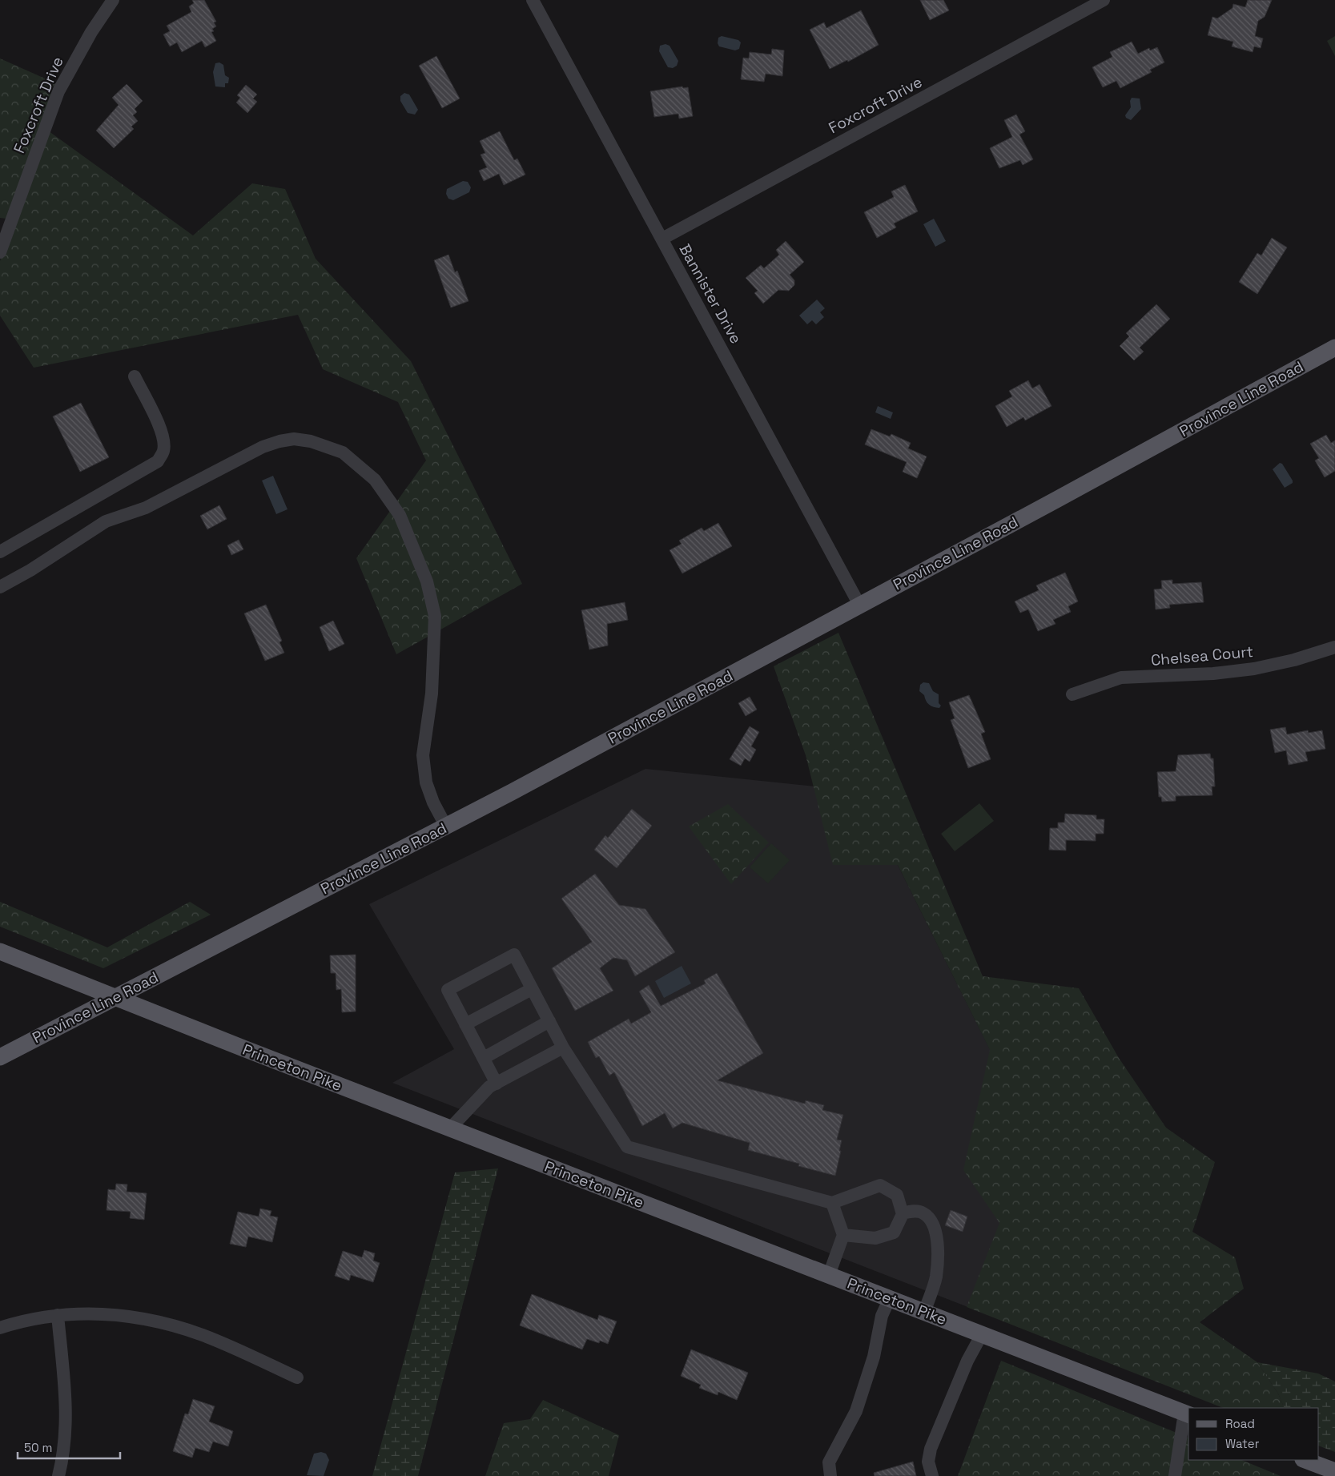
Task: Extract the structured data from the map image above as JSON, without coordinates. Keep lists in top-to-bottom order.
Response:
{
  "streets": {
    "main road": ["Province Line Road", "Princeton Pike"],
    "street": ["Foxcroft Drive", "Bannister Drive", "Chelsea Court"]
  },
  "crossings": [
    ["Foxcroft Drive", "Bannister Drive"],
    ["Bannister Drive", "Province Line Road"],
    ["Province Line Road", "Princeton Pike"]
  ],
  "legend": ["Road", "Water"],
  "scale_bar": "50 m"
}
